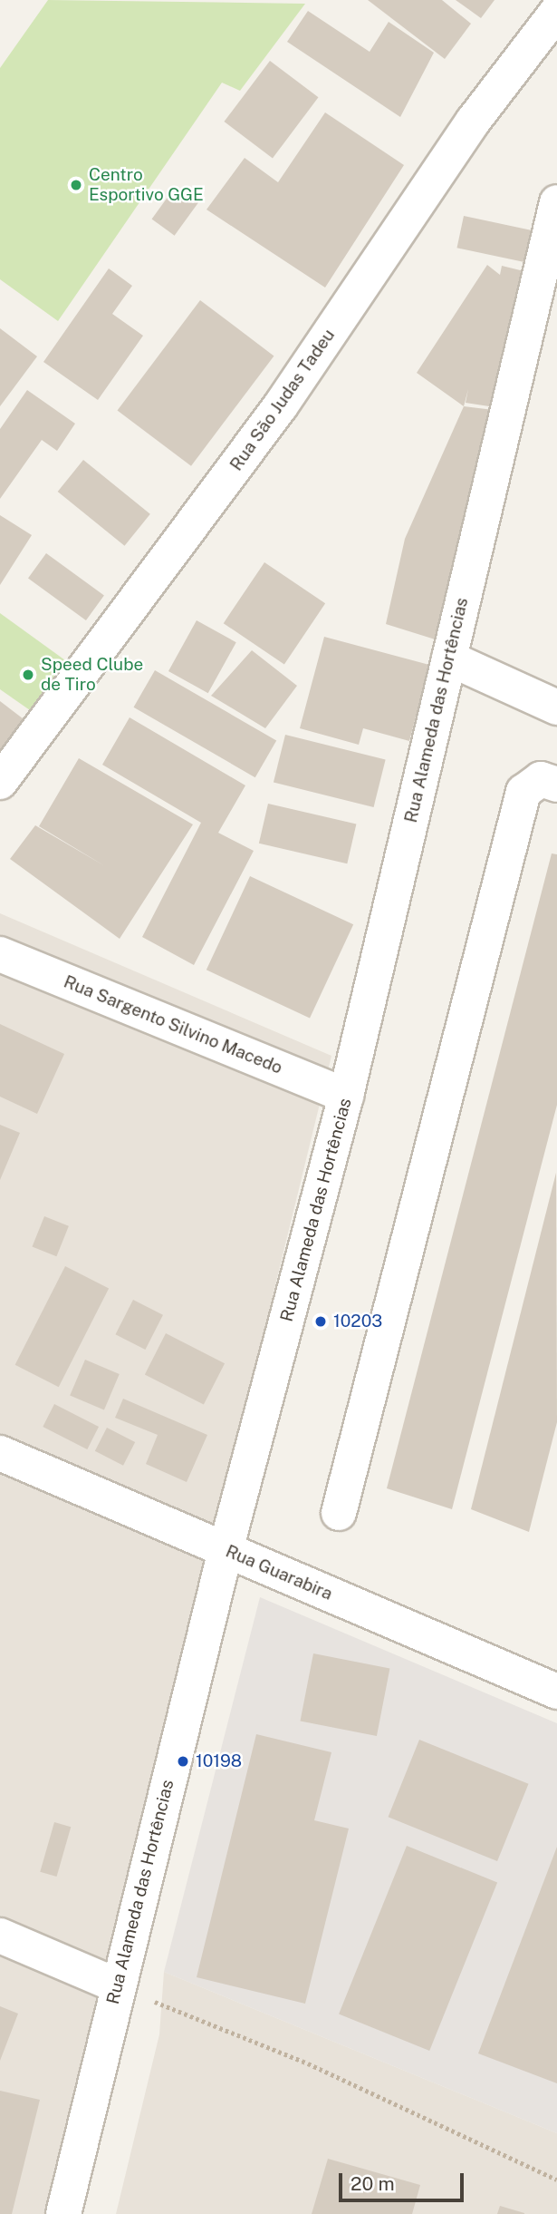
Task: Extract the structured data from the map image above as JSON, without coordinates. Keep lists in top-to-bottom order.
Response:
{
  "streets": {
    "street": [
      "Rua São Judas Tadeu",
      "Rua Alameda das Hortências",
      "Rua Sargento Silvino Macedo",
      "Rua Guarabira"
    ]
  },
  "crossings": [
    ["Rua Alameda das Hortências", "Rua Sargento Silvino Macedo"],
    ["Rua Alameda das Hortências", "Rua Guarabira"]
  ],
  "places": [
    "Centro Esportivo GGE",
    "Speed Clube de Tiro",
    "10203",
    "10198"
  ],
  "scale_bar": "20 m"
}
